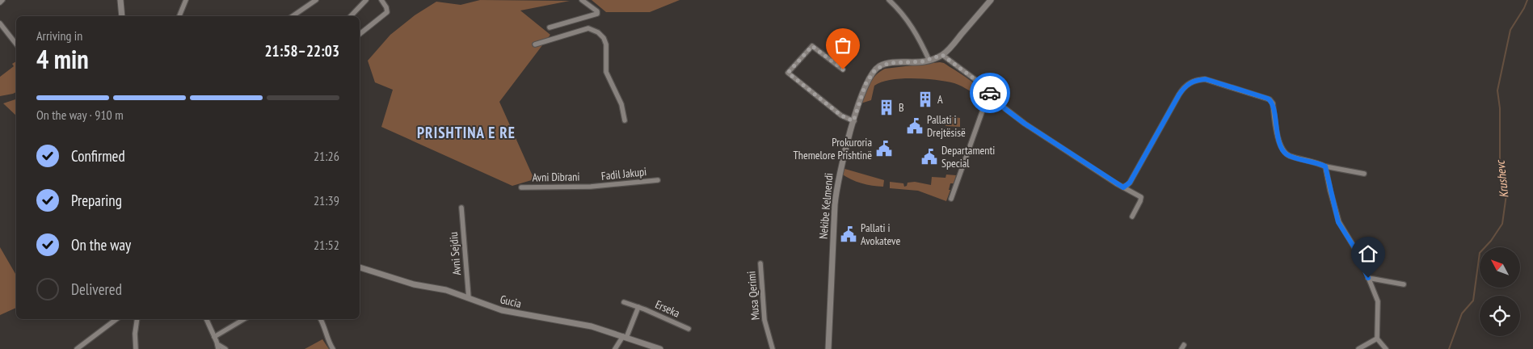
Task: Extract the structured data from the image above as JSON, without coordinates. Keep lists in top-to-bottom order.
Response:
{
  "streets": {
    "street": [
      "Fadil Jakupi",
      "Avni Dibrani",
      "Nekibe Kelmendi",
      "Avni Sejdiu",
      "Musa Qerimi",
      "Gucia",
      "Erseka"
    ]
  },
  "crossings": [
    ["Fadil Jakupi", "Avni Dibrani"],
    ["Avni Sejdiu", "Gucia"],
    ["Gucia", "Erseka"]
  ],
  "districts": ["PRISHTINA E RE"],
  "water": ["Krushevc"],
  "places": {
    "building": ["A", "B"],
    "public building": [
      "Pallati i Drejtësisë",
      "Prokuroria Themelore Prishtinë",
      "Departamenti Special",
      "Pallati i Avokateve"
    ]
  },
  "north": "top left",
  "page": {
    "heading": ["4 min", "Arriving in", "21:58–22:03"],
    "bar": "On the way · 910 m",
    "list": [
      ["Confirmed", "21:26"],
      ["Preparing", "21:39"],
      ["On the way", "21:52"],
      "Delivered"
    ]
  }
}
